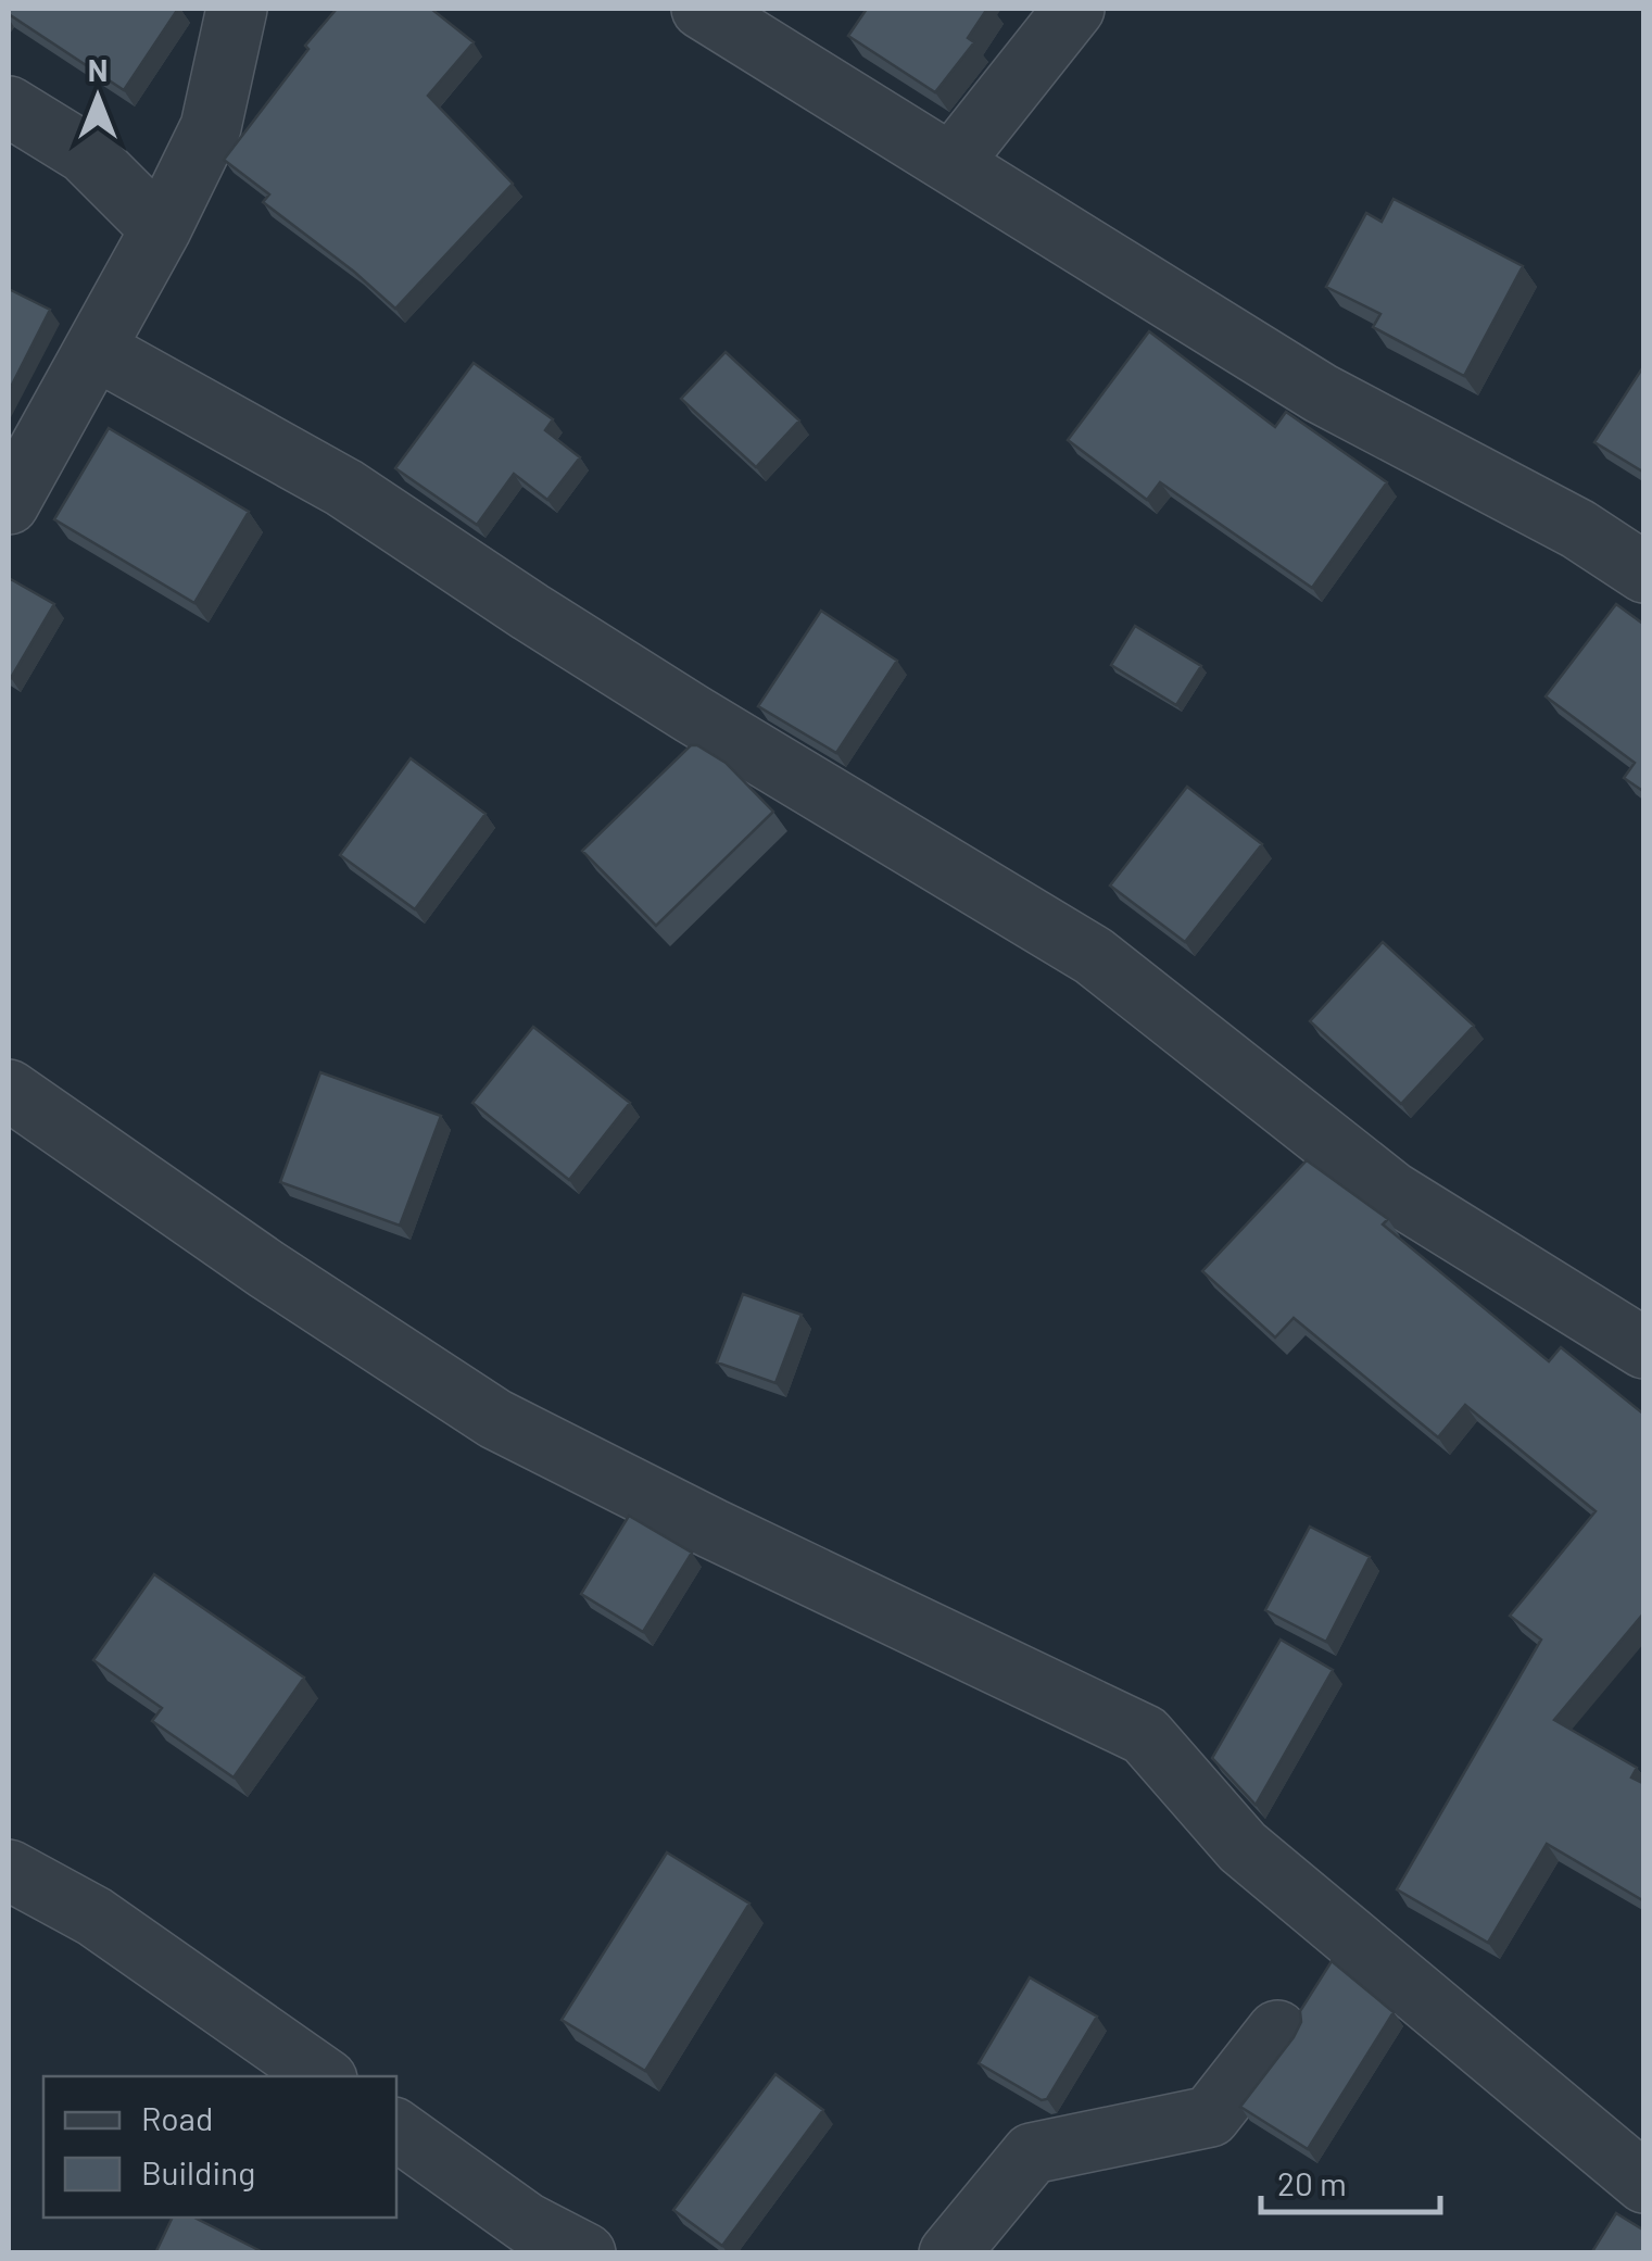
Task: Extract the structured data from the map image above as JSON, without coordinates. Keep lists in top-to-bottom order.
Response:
{
  "legend": ["Road", "Building"],
  "scale_bar": "20 m",
  "north": "top"
}
